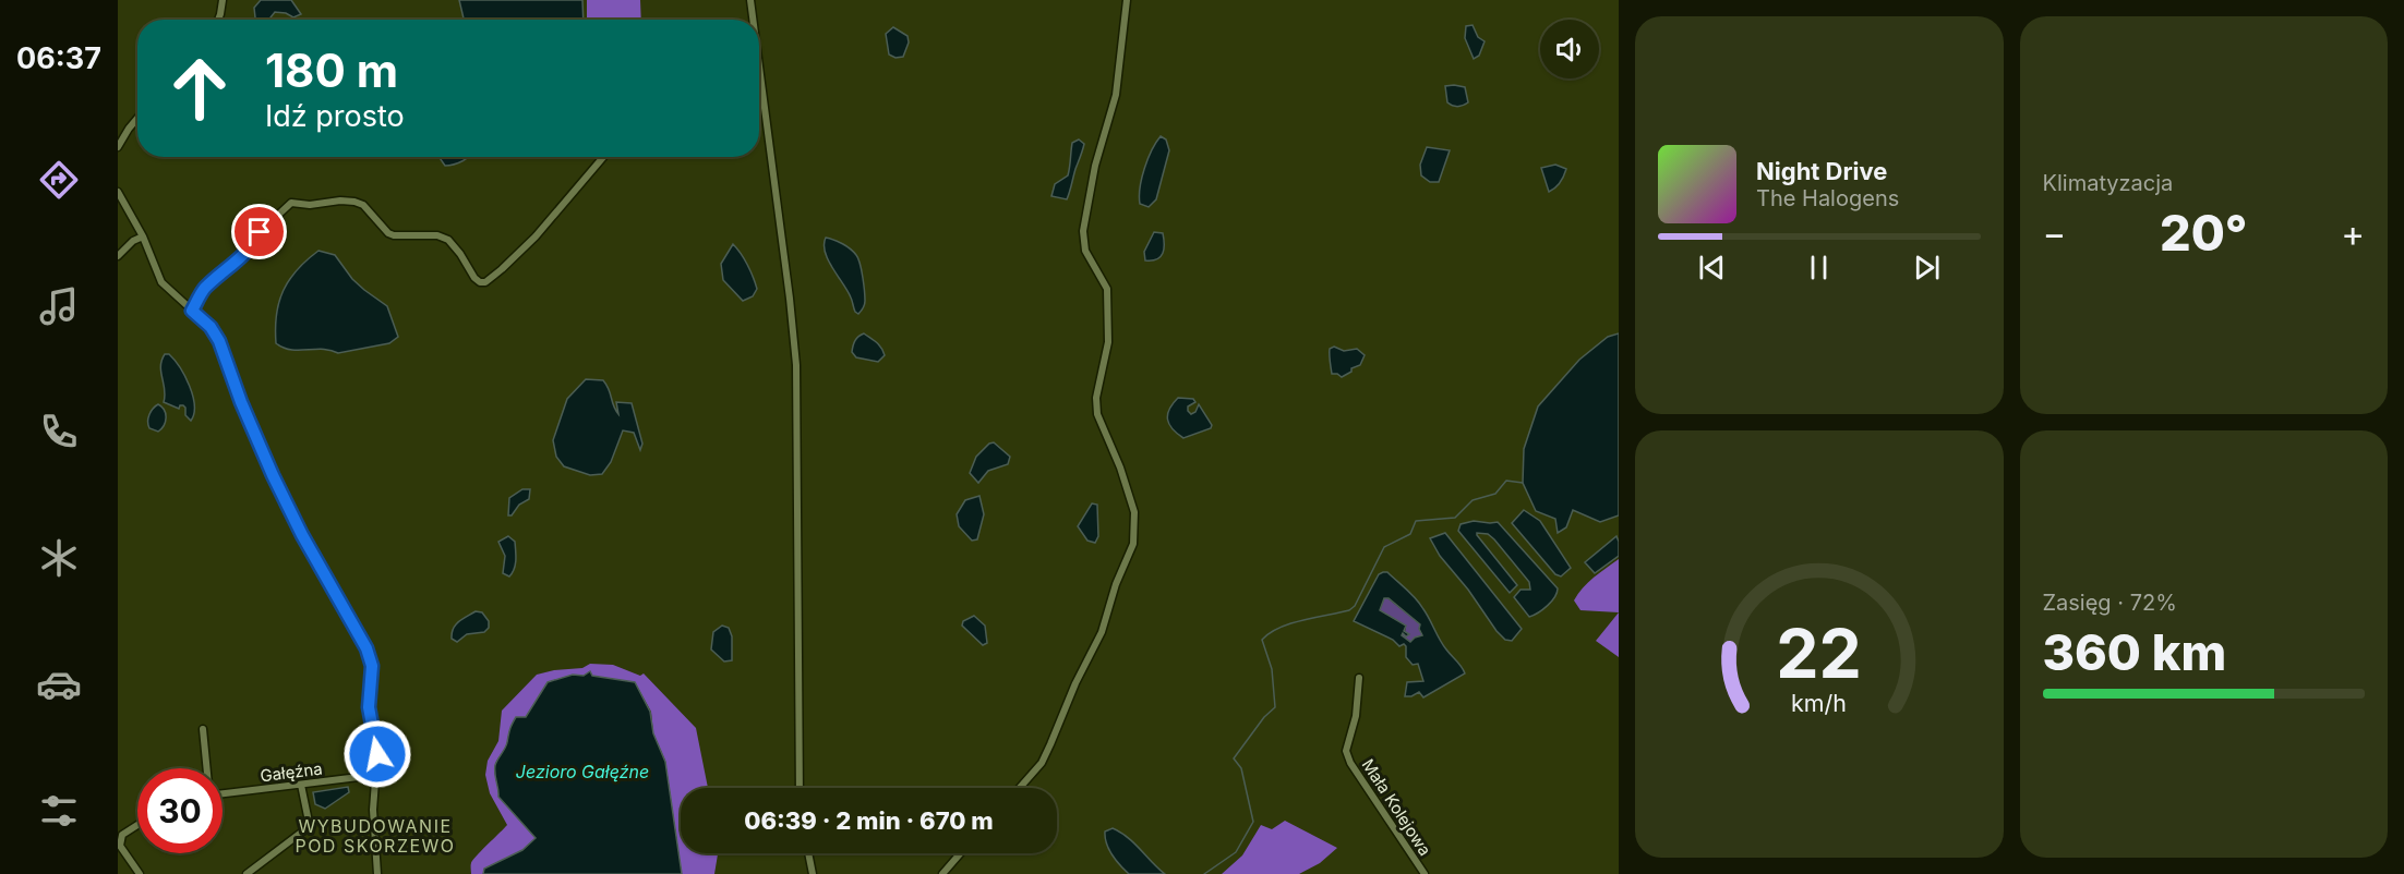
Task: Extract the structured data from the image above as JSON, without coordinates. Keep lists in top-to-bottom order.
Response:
{
  "streets": {
    "street": ["Gałęźna", "Mała Kolejowa"]
  },
  "districts": ["WYBUDOWANIE POD SKORZEWO"],
  "water": ["Jezioro Gałęźne"],
  "page": {
    "tabs": "06:37",
    "tile": [
      "Klimatyzacja",
      ["Zasięg · 72%", "360 km"]
    ],
    "turn": ["180 m", "Idź prosto"],
    "song": ["Night Drive", "The Halogens"],
    "heat": ["−", "20°", "+"],
    "limit": "30",
    "trip": "06:39 · 2 min · 670 m",
    "gauge": ["22", "km/h"]
  }
}
